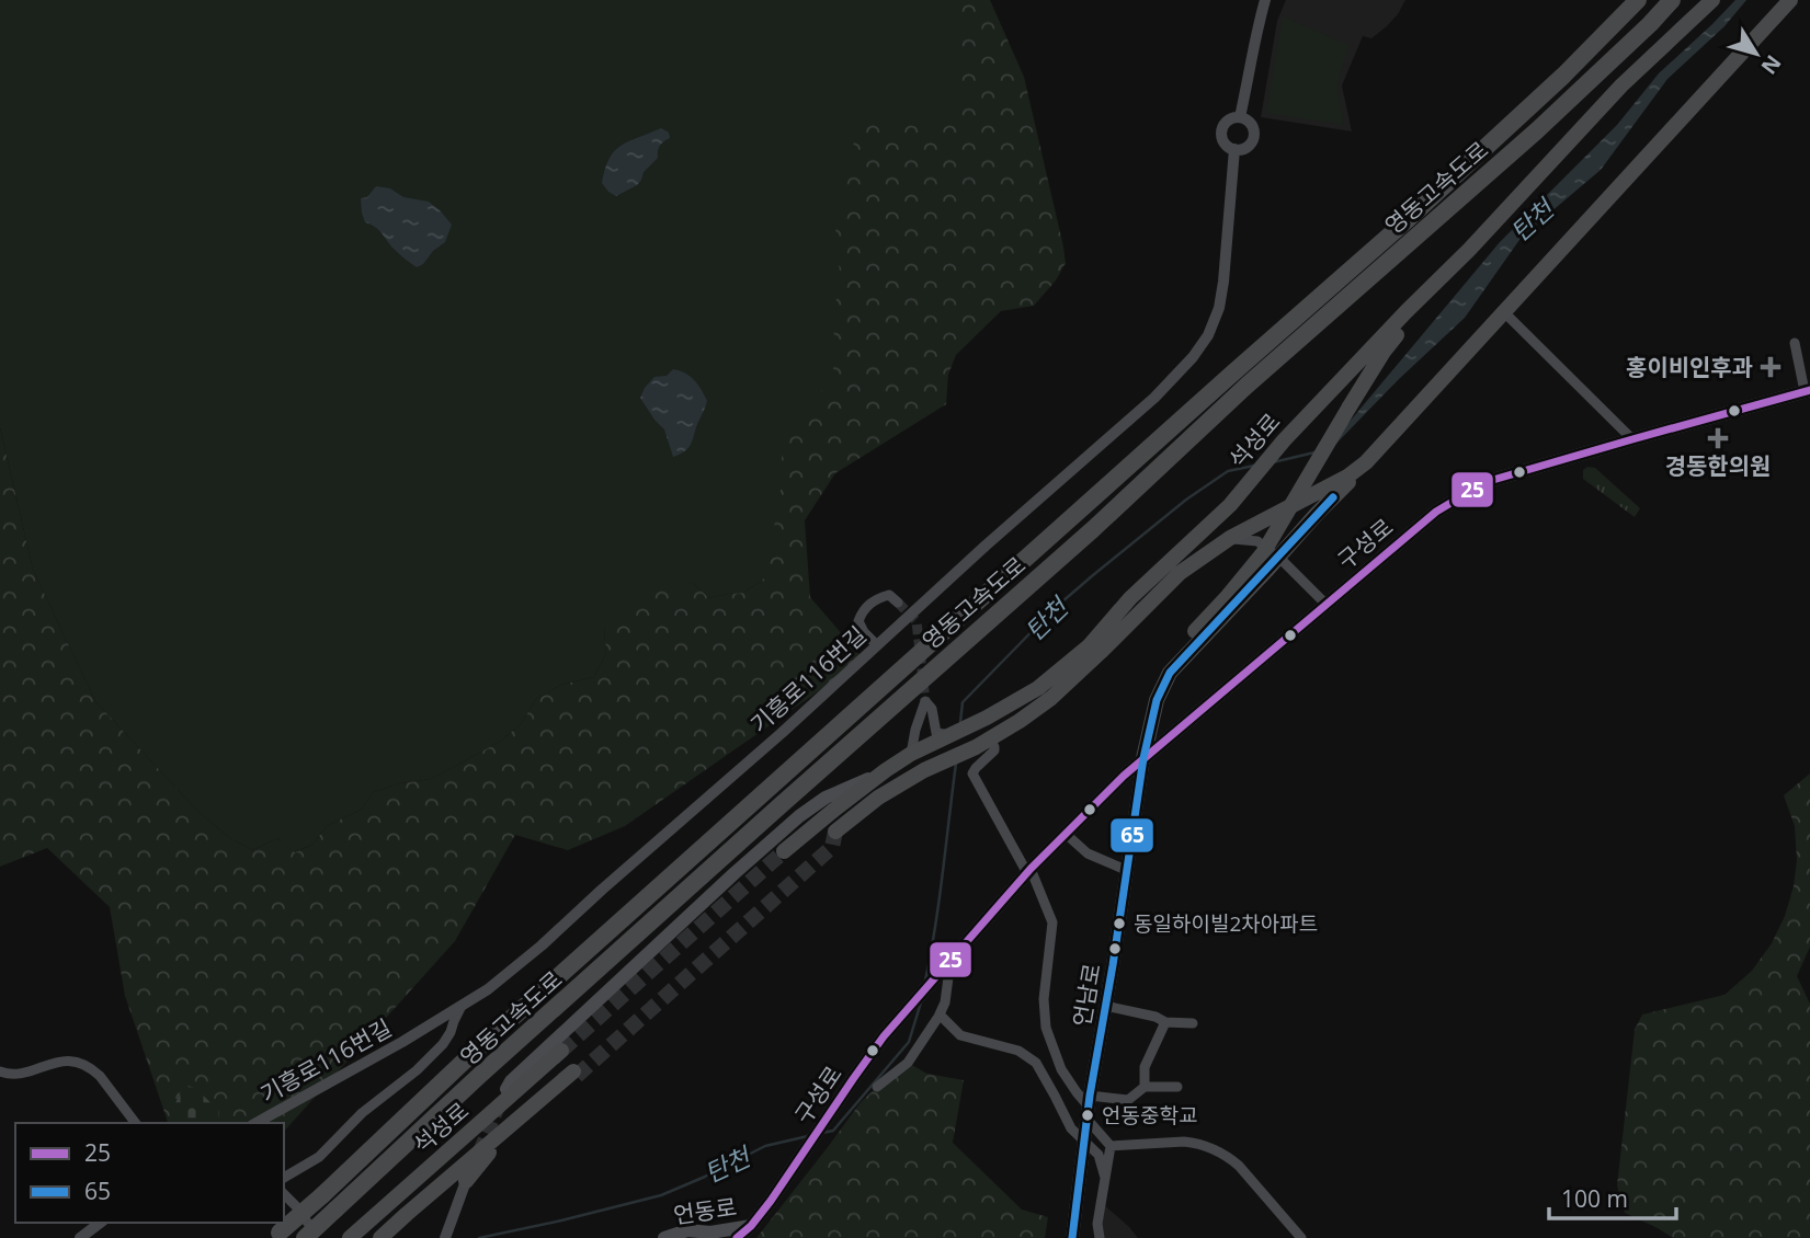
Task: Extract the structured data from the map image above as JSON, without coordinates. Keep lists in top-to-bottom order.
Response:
{
  "streets": {
    "highway": ["영동고속도로", "석성로"],
    "main road": ["구성로", "언남로", "언동로"],
    "street": ["기흥로116번길"]
  },
  "crossings": [
    ["구성로", "언남로"],
    ["구성로", "언동로"]
  ],
  "water": ["탄천"],
  "places": {
    "health": ["홍이비인후과", "경동한의원"],
    "other": ["동일하이빌2차아파트", "언동중학교"]
  },
  "lines": ["transit line 25", "transit line 65"],
  "legend": ["25", "65"],
  "scale_bar": "100 m",
  "north": "bottom right"
}
